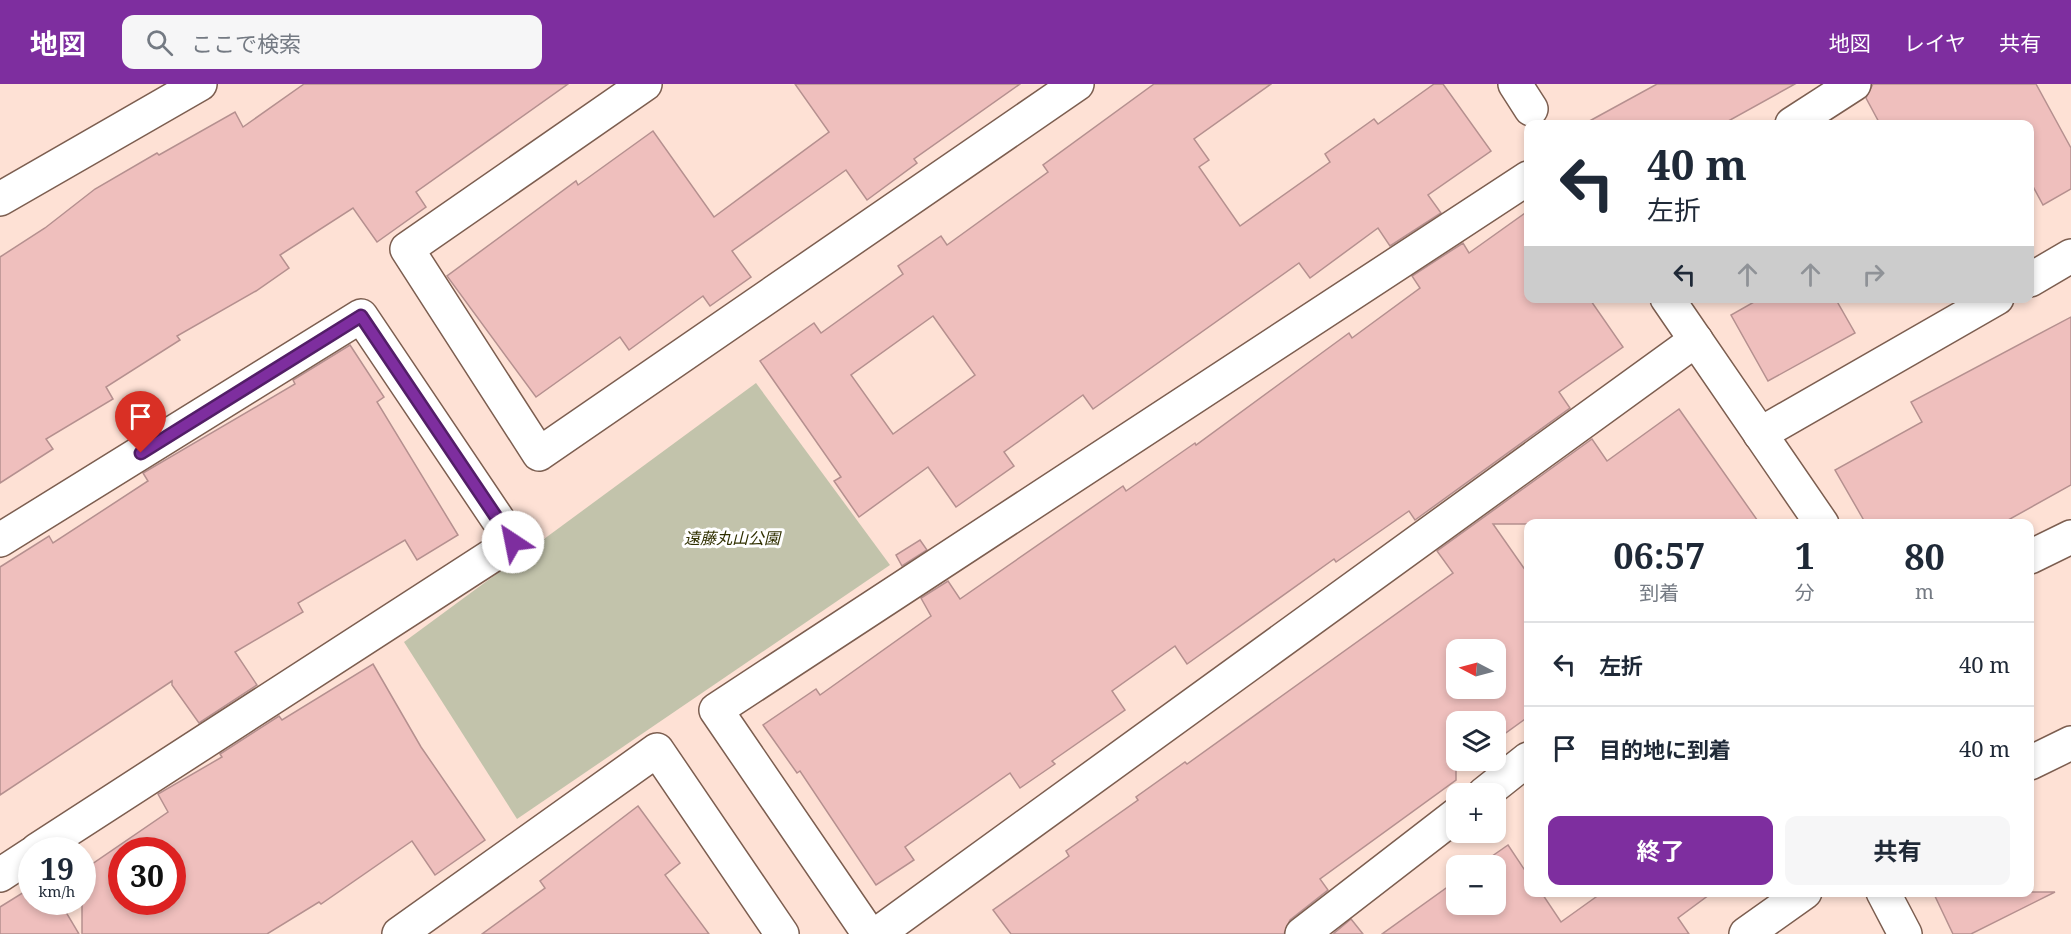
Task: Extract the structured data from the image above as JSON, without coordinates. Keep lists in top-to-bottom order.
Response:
{
  "parks": ["遠藤丸山公園"],
  "north": "left",
  "page": {
    "header": "地図",
    "search": "ここで検索",
    "nav": ["地図", "レイヤ", "共有"],
    "turn": ["40 m", "左折"],
    "eta": [
      "06:57",
      "到着",
      "1",
      "分",
      "80",
      "m"
    ],
    "list": [
      {
        "name": "左折",
        "value": "40 m"
      },
      {
        "name": "目的地に到着",
        "value": "40 m"
      }
    ],
    "map_buttons": ["+", "−"],
    "buttons": ["終了", "共有"],
    "speed": "19 km/h",
    "limit": "30"
  }
}
